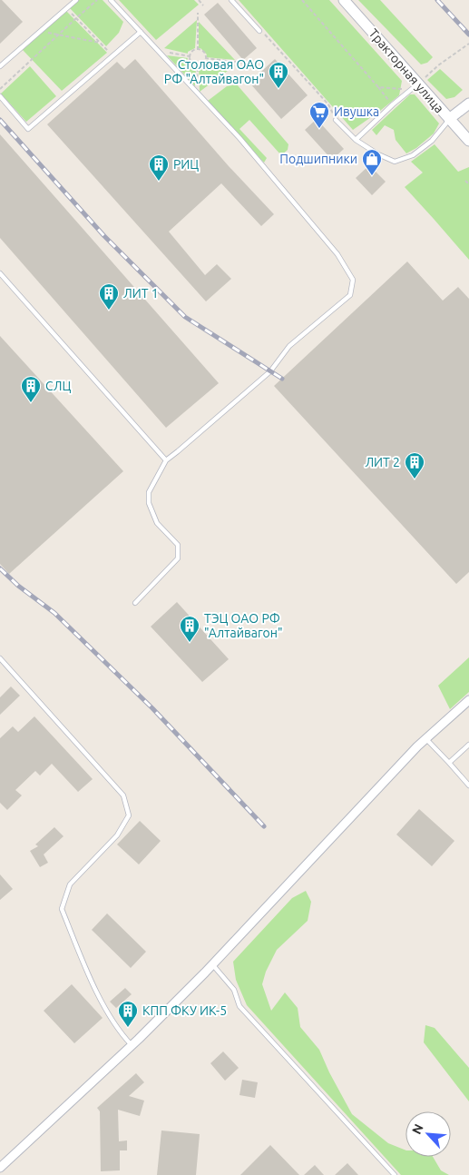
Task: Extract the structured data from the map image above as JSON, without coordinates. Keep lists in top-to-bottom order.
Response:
{
  "streets": {
    "main road": ["Тракторная улица"]
  },
  "places": {
    "building": [
      "Столовая ОАО РФ \"Алтайвагон\"",
      "РИЦ",
      "ЛИТ 1",
      "СЛЦ",
      "ЛИТ 2",
      "ТЭЦ ОАО РФ \"Алтайвагон\"",
      "КПП ФКУ ИК-5"
    ],
    "supermarket": ["Ивушка"],
    "shop": ["Подшипники"]
  },
  "north": "top left"
}
